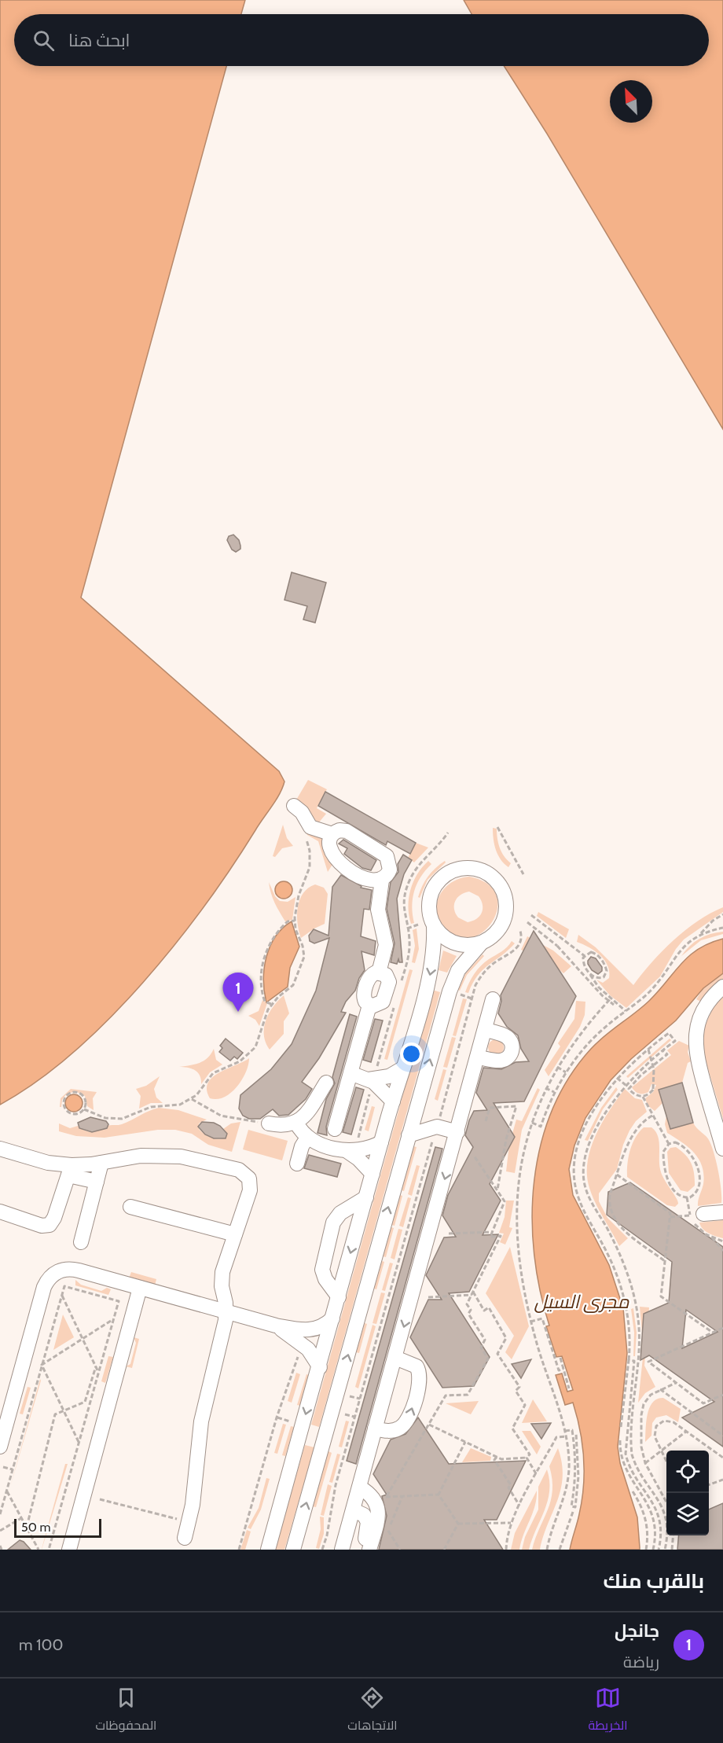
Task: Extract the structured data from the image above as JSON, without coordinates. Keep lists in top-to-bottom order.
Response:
{
  "water": ["مجرى السيل"],
  "scale_bar": "50 m",
  "north": "top left",
  "page": {
    "search": "ابحث هنا",
    "pins": "1",
    "scale": "50 m",
    "heading": "بالقرب منك",
    "list": [
      {
        "mark": "1",
        "name": "جانجل",
        "note": "رياضة",
        "value": "100 m"
      }
    ],
    "nav": ["الخريطة", "الاتجاهات", "المحفوظات"]
  }
}
